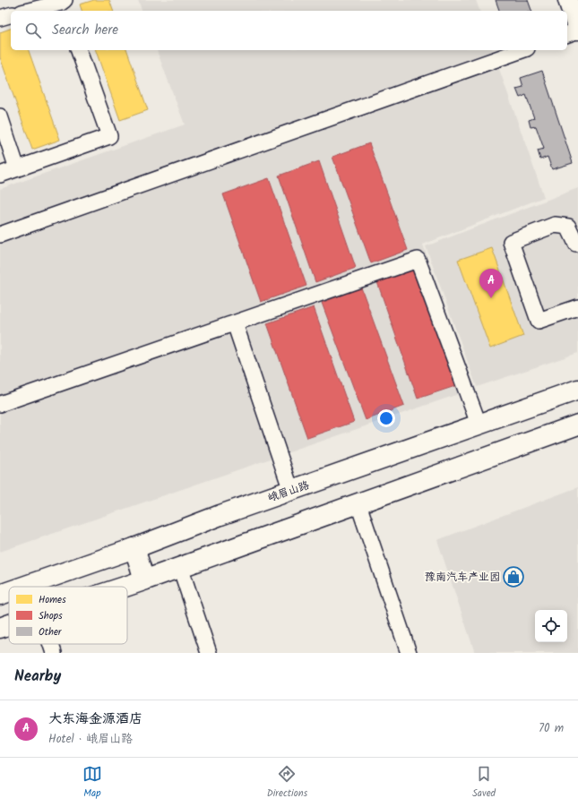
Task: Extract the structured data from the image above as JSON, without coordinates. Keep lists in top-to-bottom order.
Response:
{
  "streets": {
    "street": ["峨眉山路"]
  },
  "places": {
    "shop": ["豫南汽车产业园"]
  },
  "legend": ["Homes", "Shops", "Other"],
  "page": {
    "search": "Search here",
    "pins": "A",
    "heading": "Nearby",
    "list": [
      {
        "mark": "A",
        "name": "大东海金源酒店",
        "note": "Hotel · 峨眉山路",
        "value": "70 m"
      }
    ],
    "nav": ["Map", "Directions", "Saved"]
  }
}
